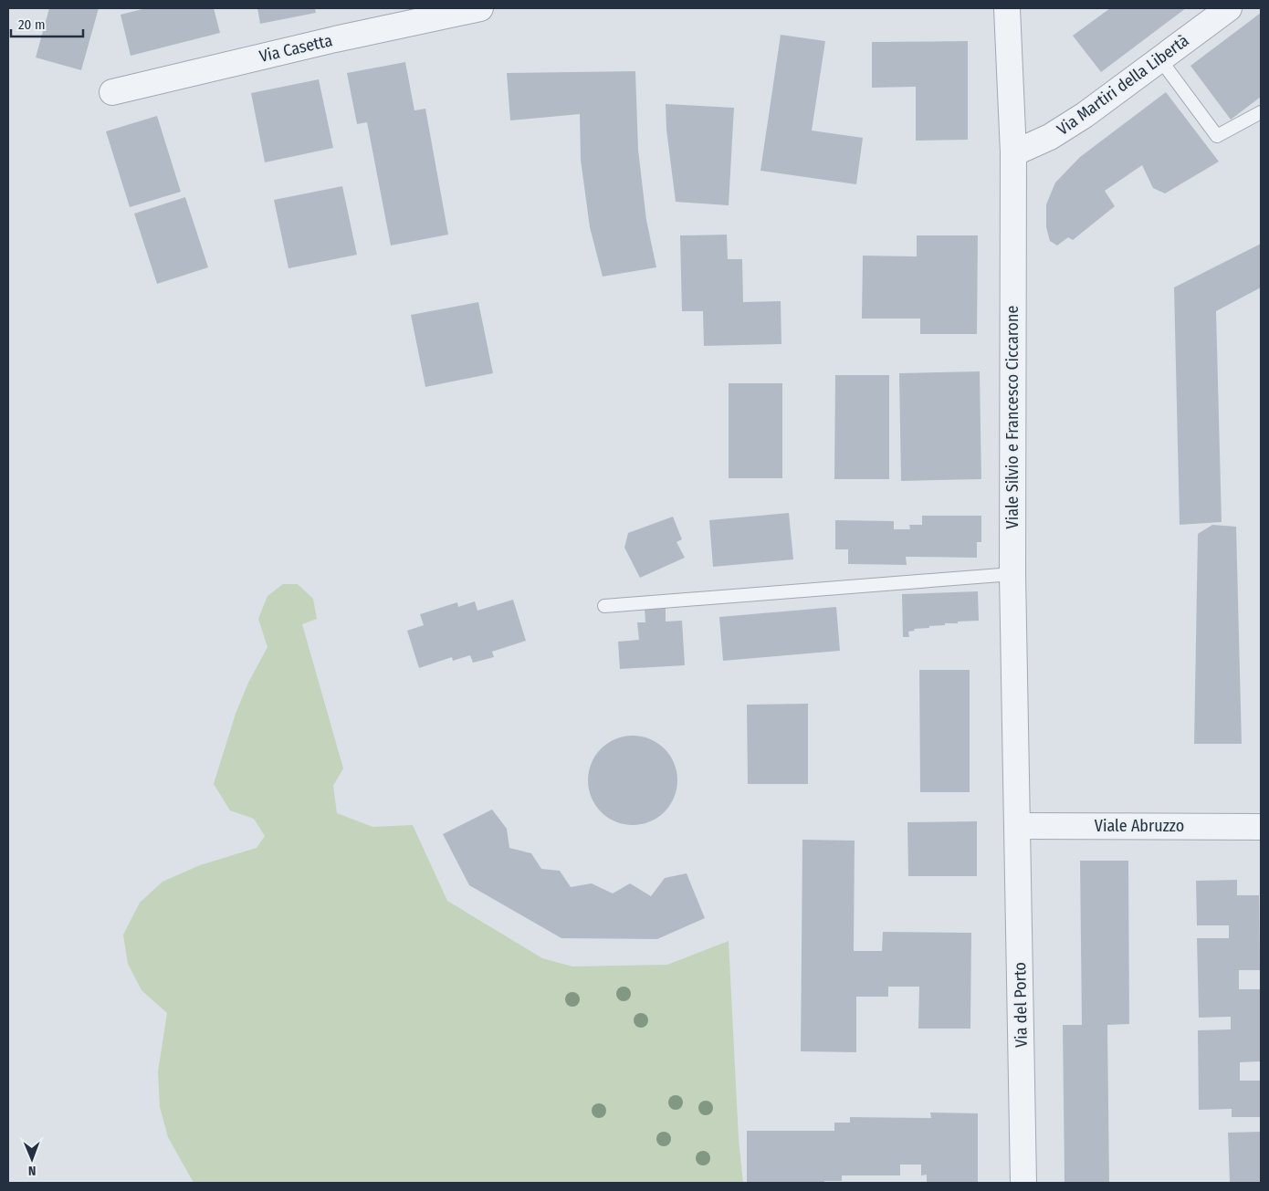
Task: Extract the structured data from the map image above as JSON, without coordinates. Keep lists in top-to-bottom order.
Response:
{
  "streets": {
    "street": [
      "Via Casetta",
      "Via Martiri della Libertà",
      "Viale Silvio e Francesco Ciccarone",
      "Viale Abruzzo",
      "Via del Porto"
    ]
  },
  "crossings": [
    ["Via Martiri della Libertà", "Viale Silvio e Francesco Ciccarone"],
    ["Viale Silvio e Francesco Ciccarone", "Viale Abruzzo"],
    ["Viale Silvio e Francesco Ciccarone", "Via del Porto"],
    ["Viale Abruzzo", "Via del Porto"]
  ],
  "scale_bar": "20 m",
  "north": "bottom"
}
